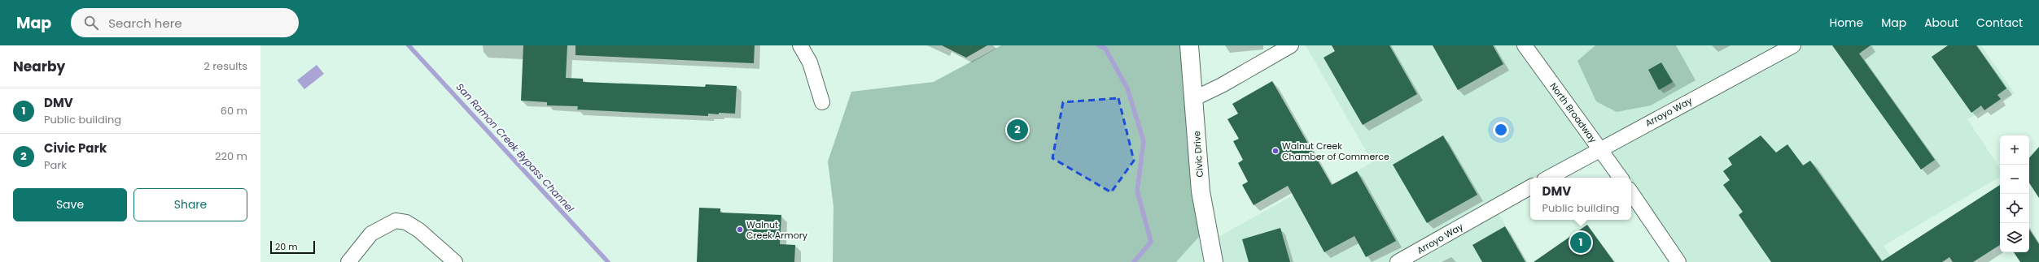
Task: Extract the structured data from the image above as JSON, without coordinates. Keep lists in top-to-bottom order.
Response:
{
  "streets": {
    "main road": ["Civic Drive"],
    "street": ["Arroyo Way", "North Broadway"]
  },
  "crossings": [
    ["Arroyo Way", "North Broadway"]
  ],
  "water": ["San Ramon Creek Bypass Channel"],
  "places": ["Walnut Creek Chamber of Commerce", "Walnut Creek Armory"],
  "scale_bar": "20 m",
  "page": {
    "header": "Map",
    "search": "Search here",
    "nav": [
      "Home",
      "Map",
      "About",
      "Contact"
    ],
    "heading": ["Nearby", "2 results"],
    "list": [
      {
        "mark": "1",
        "name": "DMV",
        "note": "Public building",
        "value": "60 m"
      },
      {
        "mark": "2",
        "name": "Civic Park",
        "note": "Park",
        "value": "220 m"
      }
    ],
    "pins": ["2", "1"],
    "map_buttons": ["+", "−"],
    "popup": ["DMV", "Public building"],
    "buttons": ["Save", "Share"],
    "scale": "20 m"
  }
}
